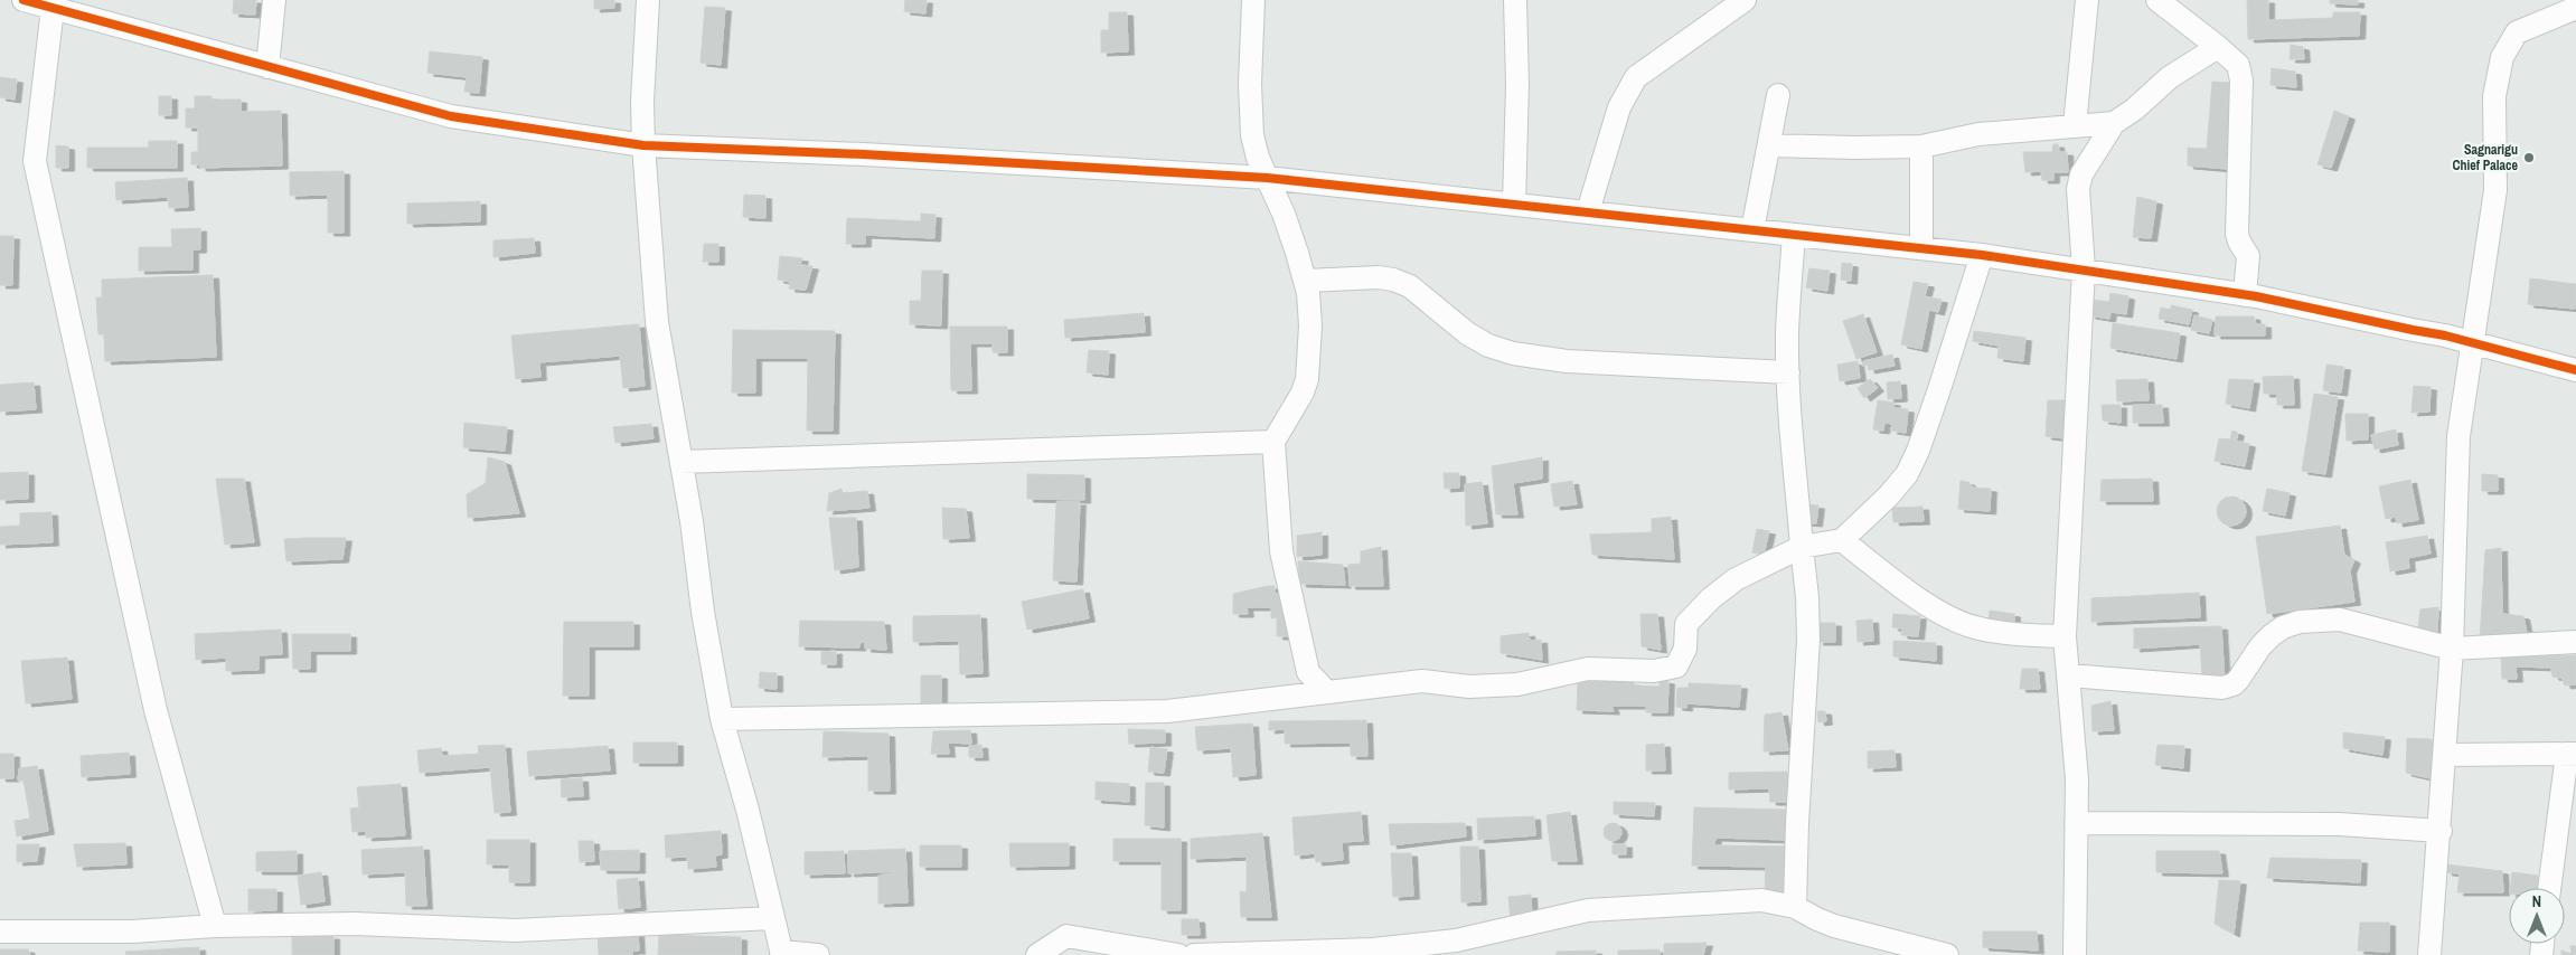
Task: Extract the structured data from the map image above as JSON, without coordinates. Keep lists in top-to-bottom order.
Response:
{
  "places": ["Sagnarigu Chief Palace"],
  "north": "top"
}
